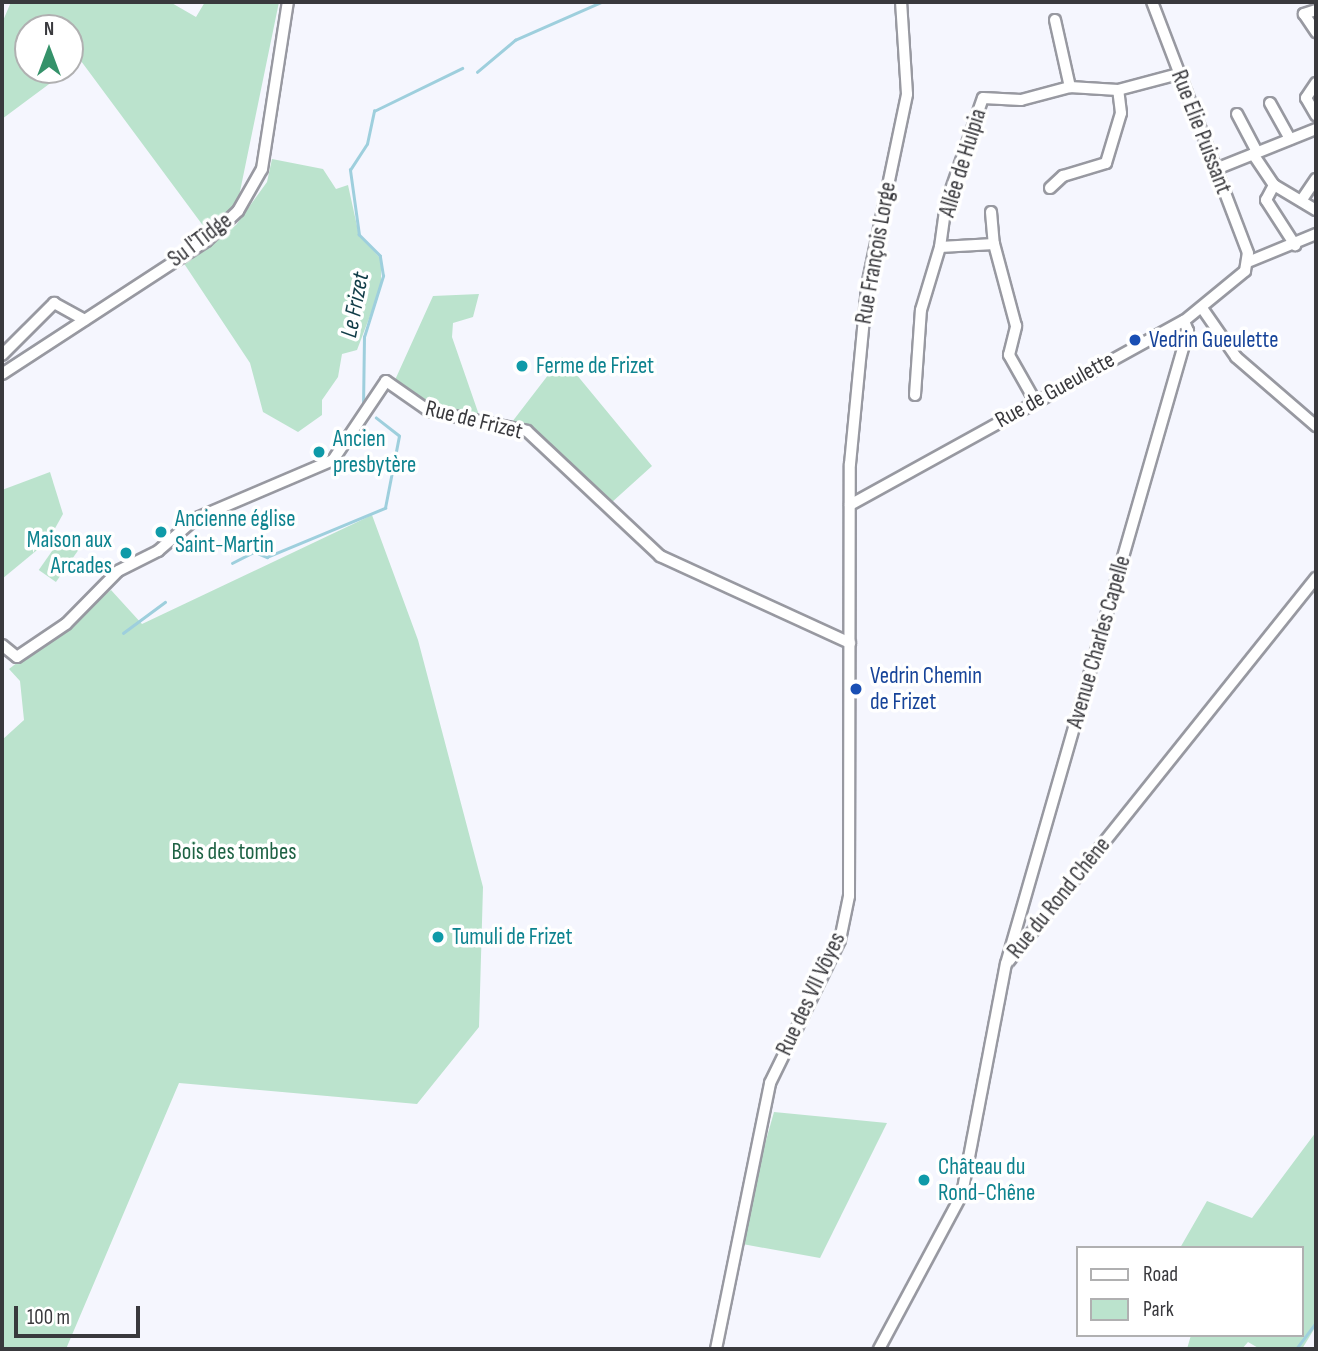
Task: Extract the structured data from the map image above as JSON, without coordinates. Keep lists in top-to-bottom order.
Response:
{
  "streets": {
    "street": [
      "Rue Elie Puissant",
      "Allée de Hulpia",
      "Su l'Tîdge",
      "Rue François Lorge",
      "Rue de Gueulette",
      "Rue de Frizet",
      "Avenue Charles Capelle",
      "Rue du Rond Chêne",
      "Rue des VII Vôyes"
    ]
  },
  "crossings": [
    ["Rue Elie Puissant", "Allée de Hulpia"],
    ["Rue Elie Puissant", "Rue de Gueulette"],
    ["Allée de Hulpia", "Rue de Gueulette"],
    ["Rue François Lorge", "Rue de Gueulette"],
    ["Rue François Lorge", "Rue des VII Vôyes"],
    ["Rue de Gueulette", "Avenue Charles Capelle"],
    ["Rue de Gueulette", "Rue des VII Vôyes"],
    ["Rue de Frizet", "Rue des VII Vôyes"],
    ["Avenue Charles Capelle", "Rue du Rond Chêne"]
  ],
  "water": ["Le Frizet"],
  "parks": ["Bois des tombes"],
  "places": [
    "Vedrin Gueulette",
    "Ferme de Frizet",
    "Ancien presbytère",
    "Ancienne église Saint-Martin",
    "Maison aux Arcades",
    "Vedrin Chemin de Frizet",
    "Tumuli de Frizet",
    "Château du Rond-Chêne"
  ],
  "legend": ["Road", "Park"],
  "scale_bar": "100 m",
  "north": "top"
}
